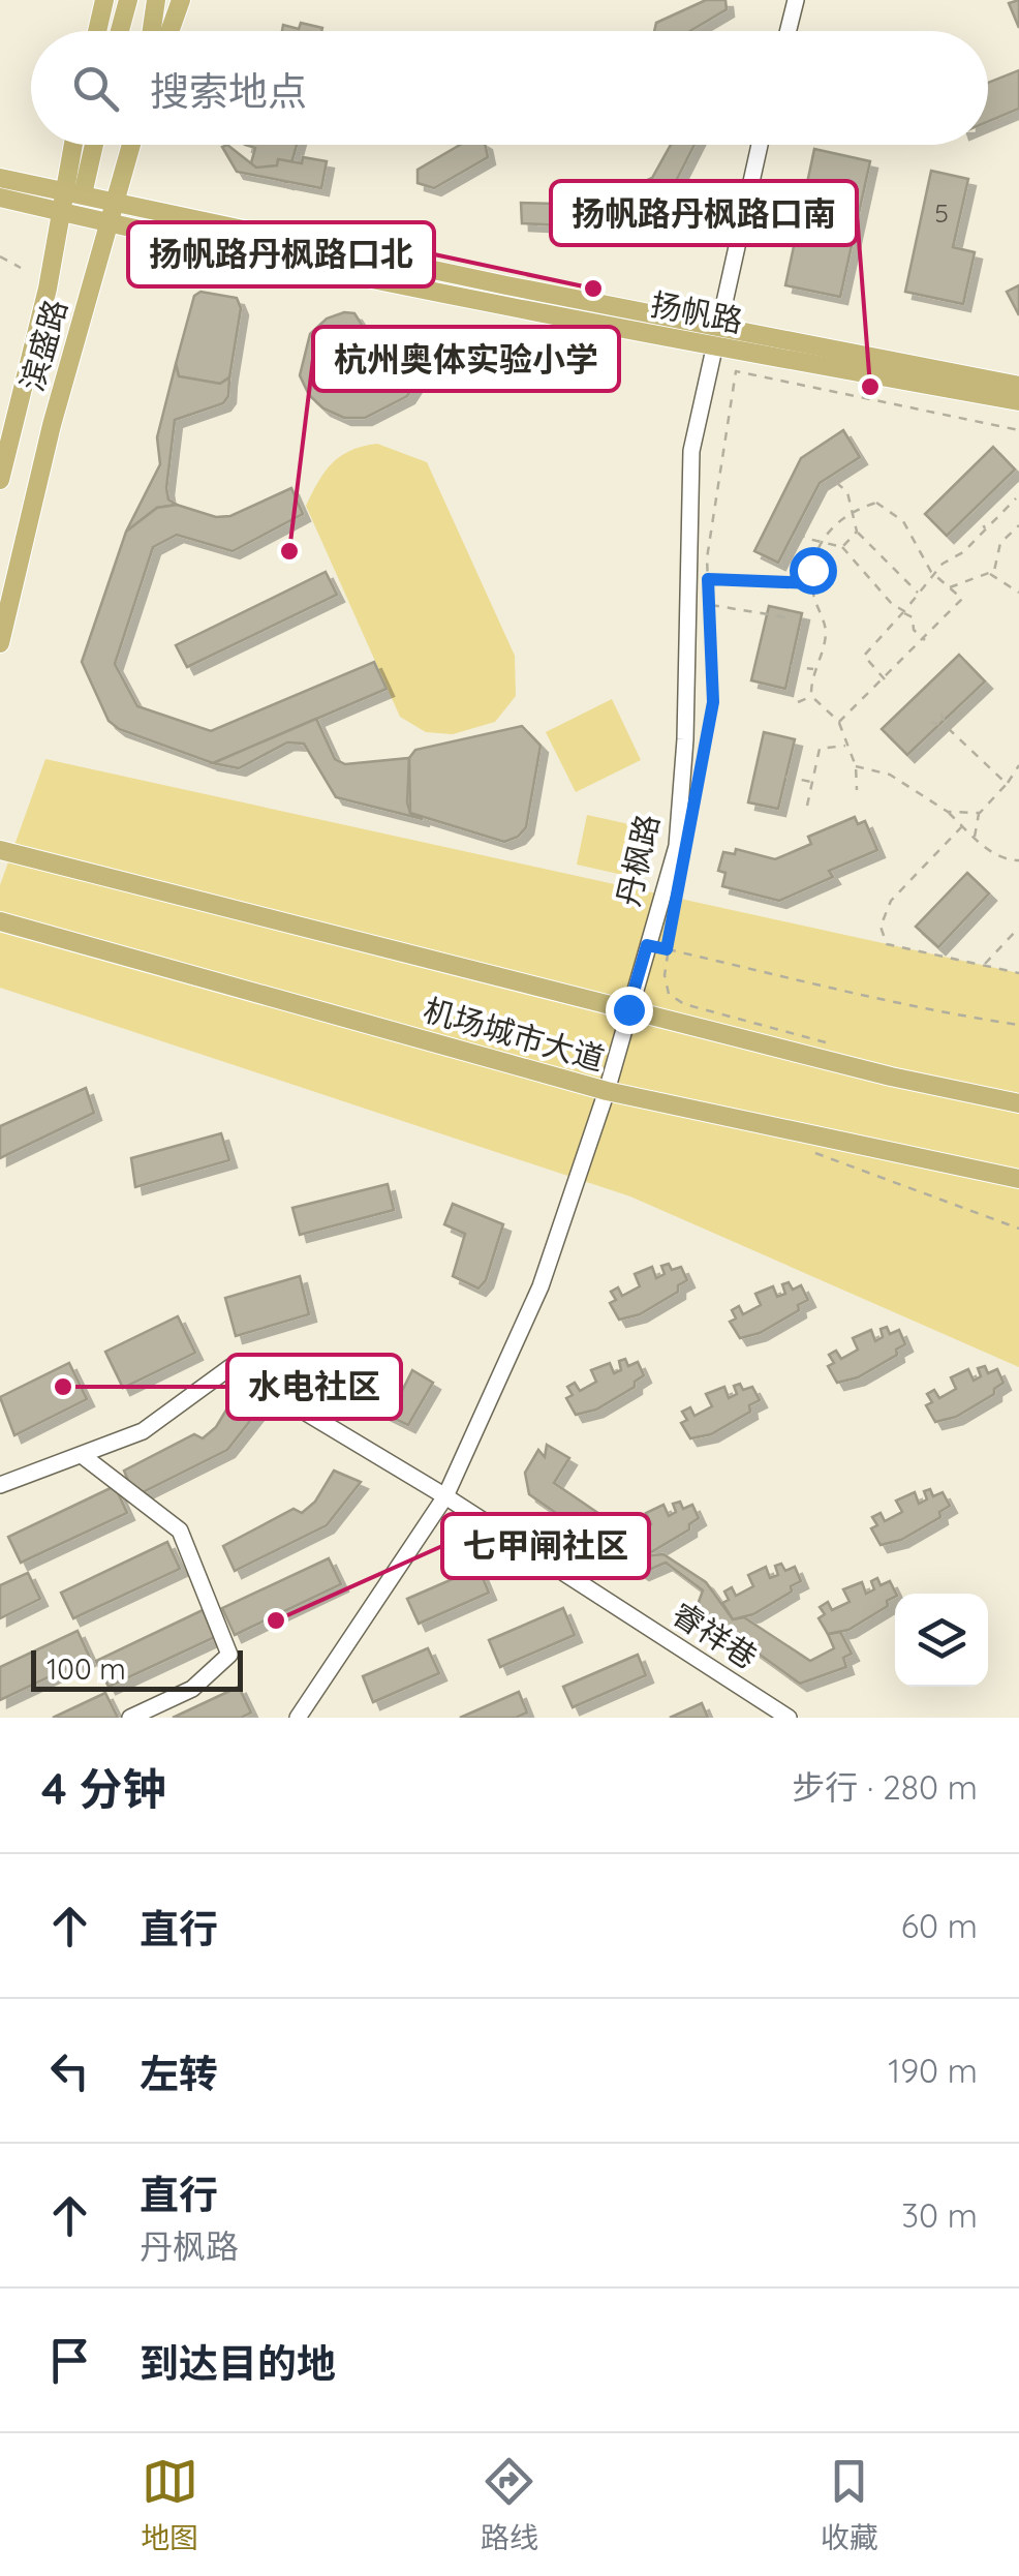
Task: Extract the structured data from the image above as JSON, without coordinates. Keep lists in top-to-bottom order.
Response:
{
  "streets": {
    "main road": ["扬帆路", "滨盛路", "机场城市大道"],
    "street": ["丹枫路", "睿祥巷"]
  },
  "crossings": [
    ["扬帆路", "滨盛路"],
    ["扬帆路", "丹枫路"],
    ["丹枫路", "机场城市大道"],
    ["丹枫路", "睿祥巷"]
  ],
  "places": [
    "扬帆路丹枫路口北",
    "扬帆路丹枫路口南",
    "杭州奥体实验小学",
    "水电社区",
    "七甲闸社区"
  ],
  "house_numbers": ["5"],
  "scale_bar": "100 m",
  "page": {
    "search": "搜索地点",
    "scale": "100 m",
    "heading": ["4 分钟", "步行 · 280 m"],
    "list": [
      ["直行", "60 m"],
      ["左转", "190 m"],
      ["直行", "丹枫路", "30 m"],
      "到达目的地"
    ],
    "nav": ["地图", "路线", "收藏"]
  }
}
